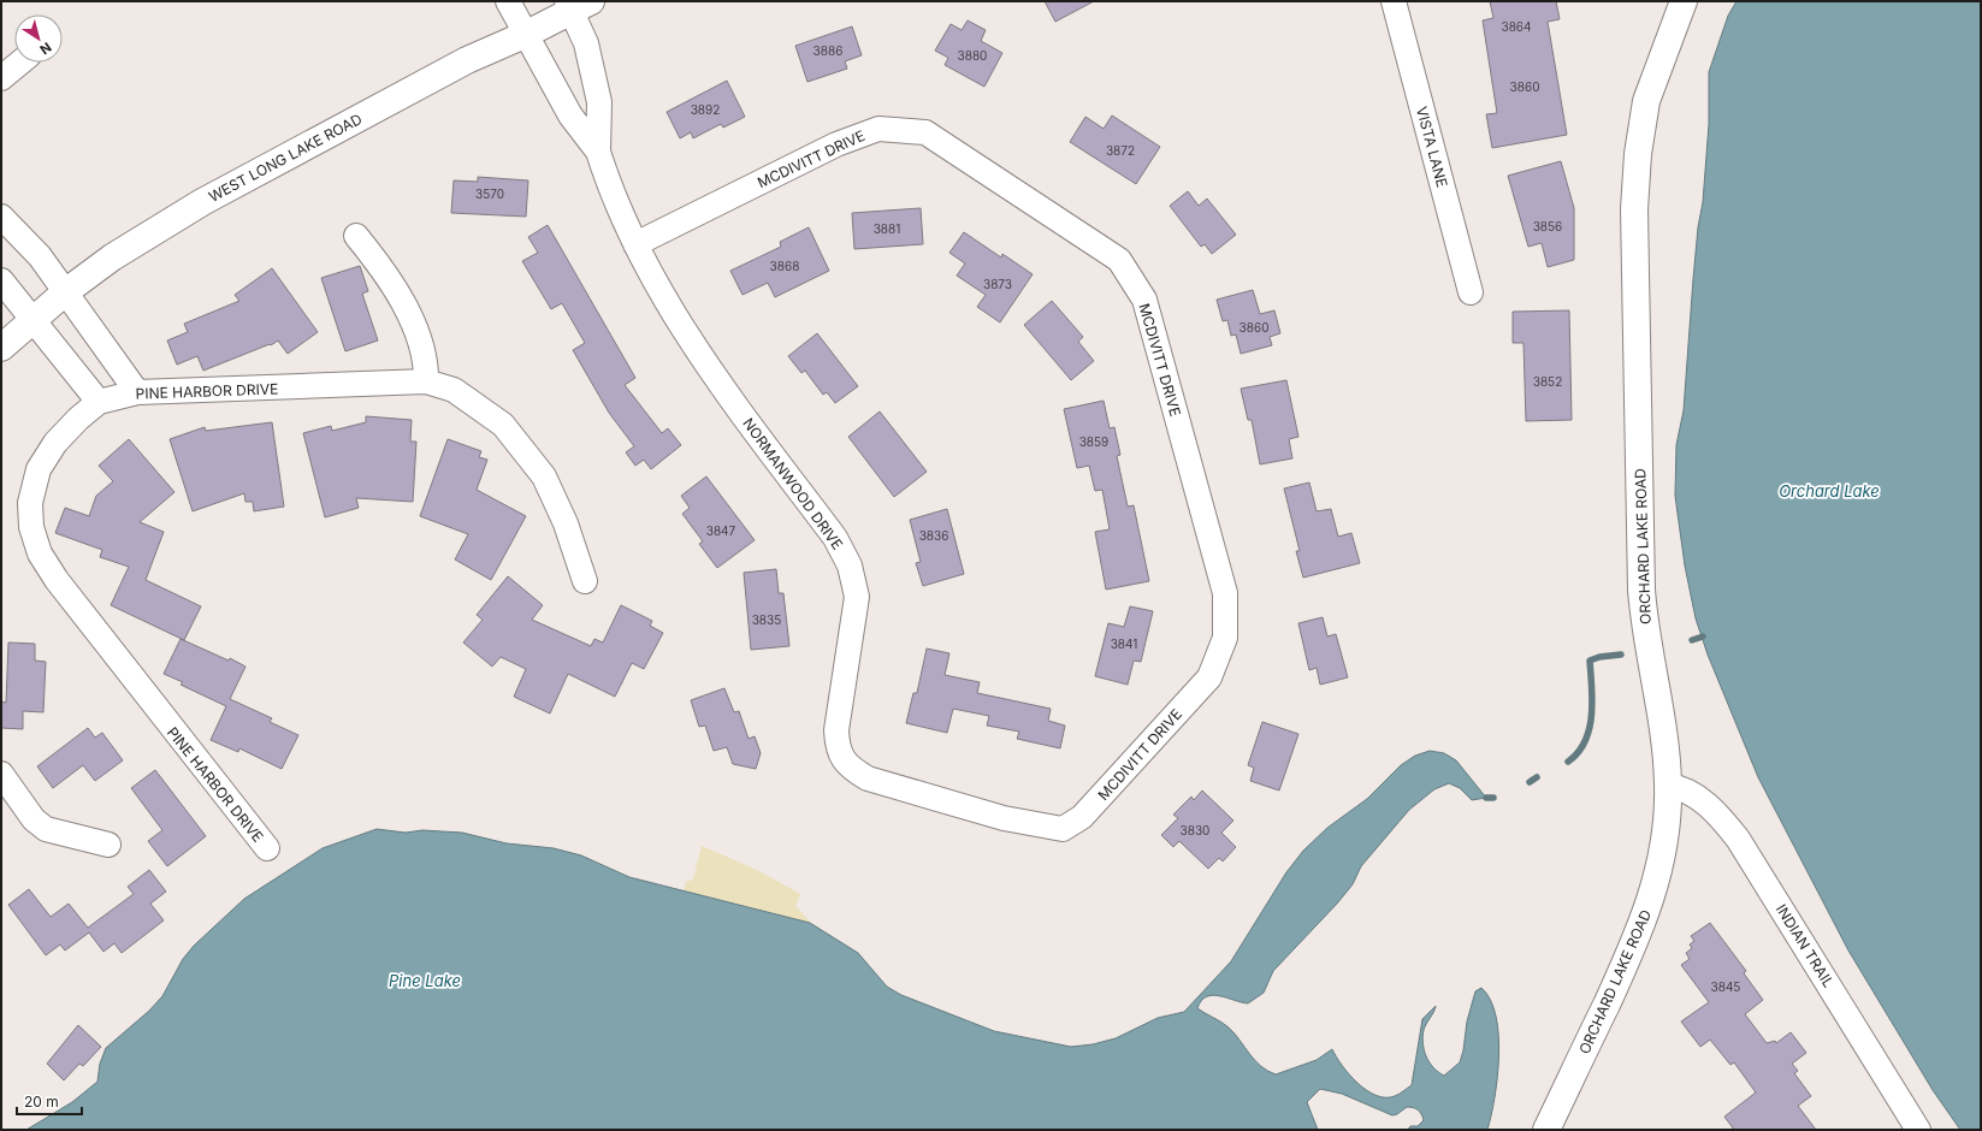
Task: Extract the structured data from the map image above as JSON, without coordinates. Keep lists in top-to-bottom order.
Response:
{
  "streets": {
    "main road": ["WEST LONG LAKE ROAD", "ORCHARD LAKE ROAD"],
    "street": [
      "VISTA LANE",
      "MCDIVITT DRIVE",
      "PINE HARBOR DRIVE",
      "NORMANWOOD DRIVE",
      "INDIAN TRAIL"
    ]
  },
  "crossings": [
    ["WEST LONG LAKE ROAD", "NORMANWOOD DRIVE"],
    ["MCDIVITT DRIVE", "NORMANWOOD DRIVE"],
    ["ORCHARD LAKE ROAD", "INDIAN TRAIL"]
  ],
  "water": ["Orchard Lake", "Pine Lake"],
  "house_numbers": [
    "3864",
    "3886",
    "3880",
    "3860",
    "3892",
    "3872",
    "3570",
    "3856",
    "3881",
    "3868",
    "3873",
    "3860",
    "3852",
    "3859",
    "3847",
    "3836",
    "3835",
    "3841",
    "3830",
    "3845"
  ],
  "scale_bar": "20 m",
  "north": "bottom right"
}
